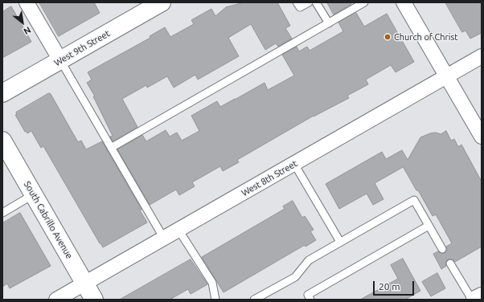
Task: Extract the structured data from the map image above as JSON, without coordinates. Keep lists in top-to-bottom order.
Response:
{
  "streets": {
    "street": ["West 9th Street", "West 8th Street", "South Cabrillo Avenue"]
  },
  "crossings": [
    ["West 8th Street", "South Cabrillo Avenue"]
  ],
  "places": ["Church of Christ"],
  "scale_bar": "20 m",
  "north": "bottom right"
}
